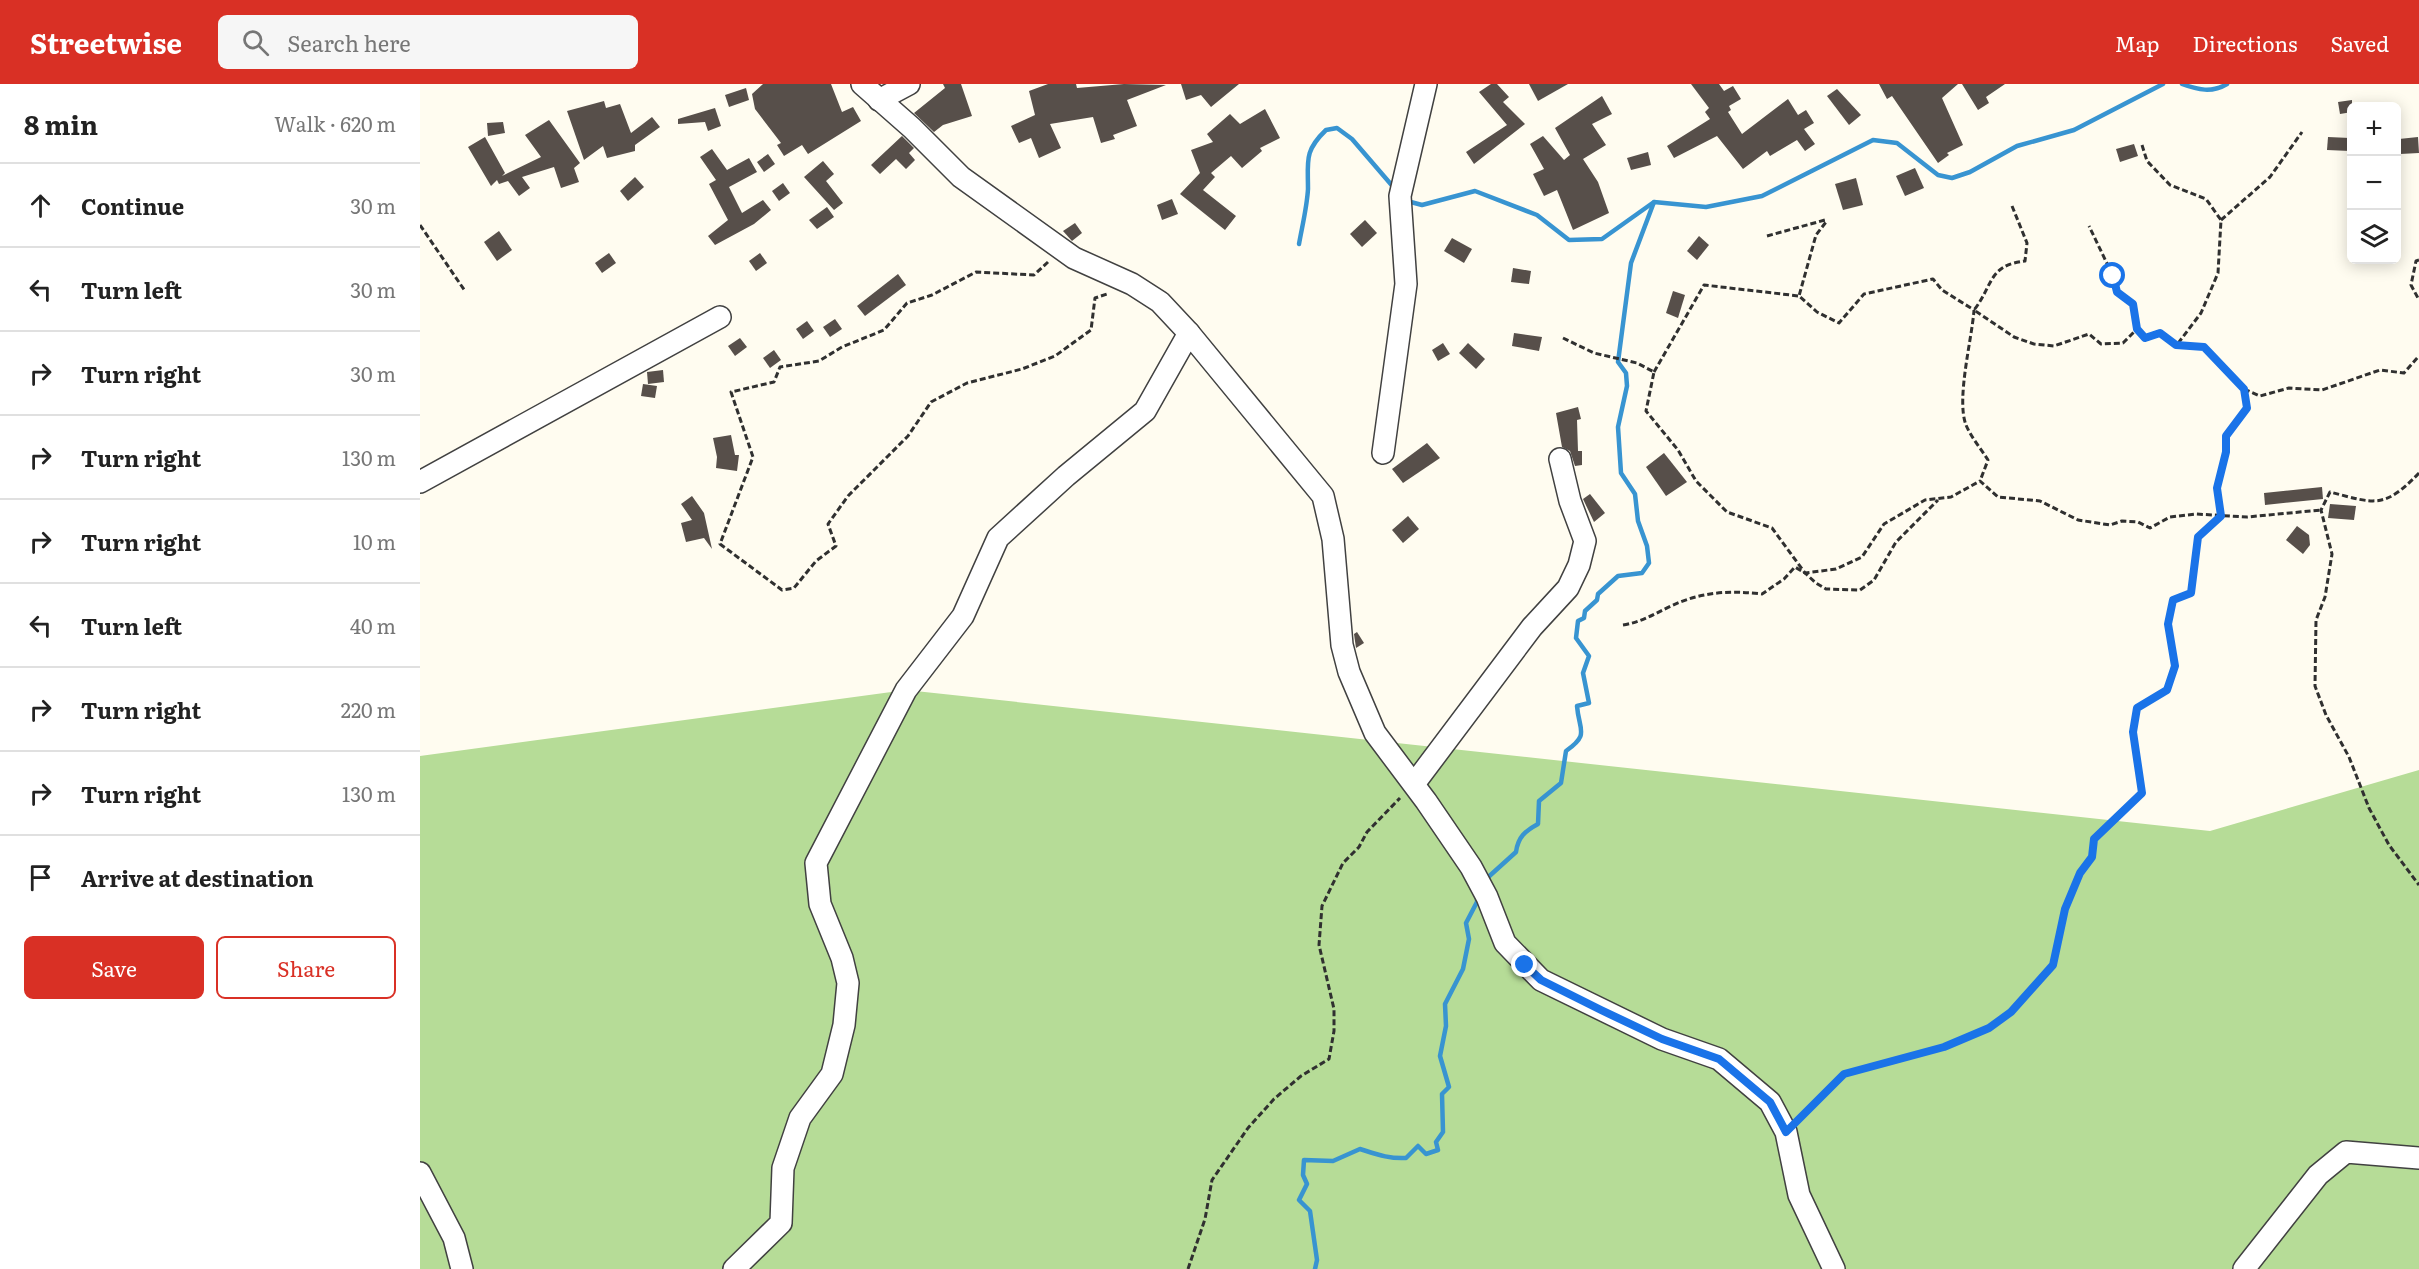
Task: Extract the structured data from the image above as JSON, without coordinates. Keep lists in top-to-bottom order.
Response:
{
  "page": {
    "header": "Streetwise",
    "search": "Search here",
    "nav": ["Map", "Directions", "Saved"],
    "heading": ["8 min", "Walk · 620 m"],
    "map_buttons": ["+", "−"],
    "list": [
      ["Continue", "30 m"],
      ["Turn left", "30 m"],
      ["Turn right", "30 m"],
      ["Turn right", "130 m"],
      ["Turn right", "10 m"],
      ["Turn left", "40 m"],
      ["Turn right", "220 m"],
      ["Turn right", "130 m"],
      "Arrive at destination"
    ],
    "buttons": ["Save", "Share"]
  }
}
